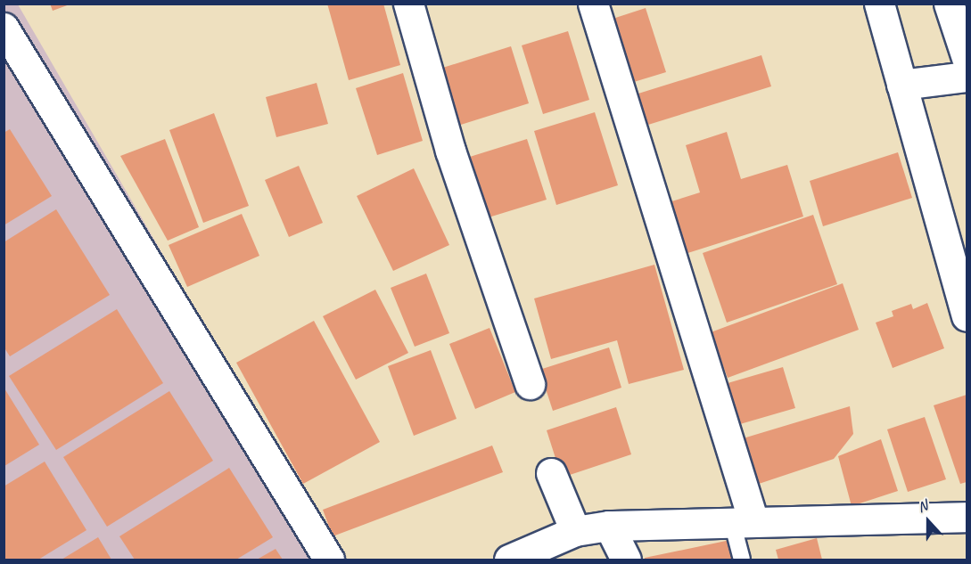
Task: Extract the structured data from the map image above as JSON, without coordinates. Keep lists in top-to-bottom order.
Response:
{
  "north": "top"
}
